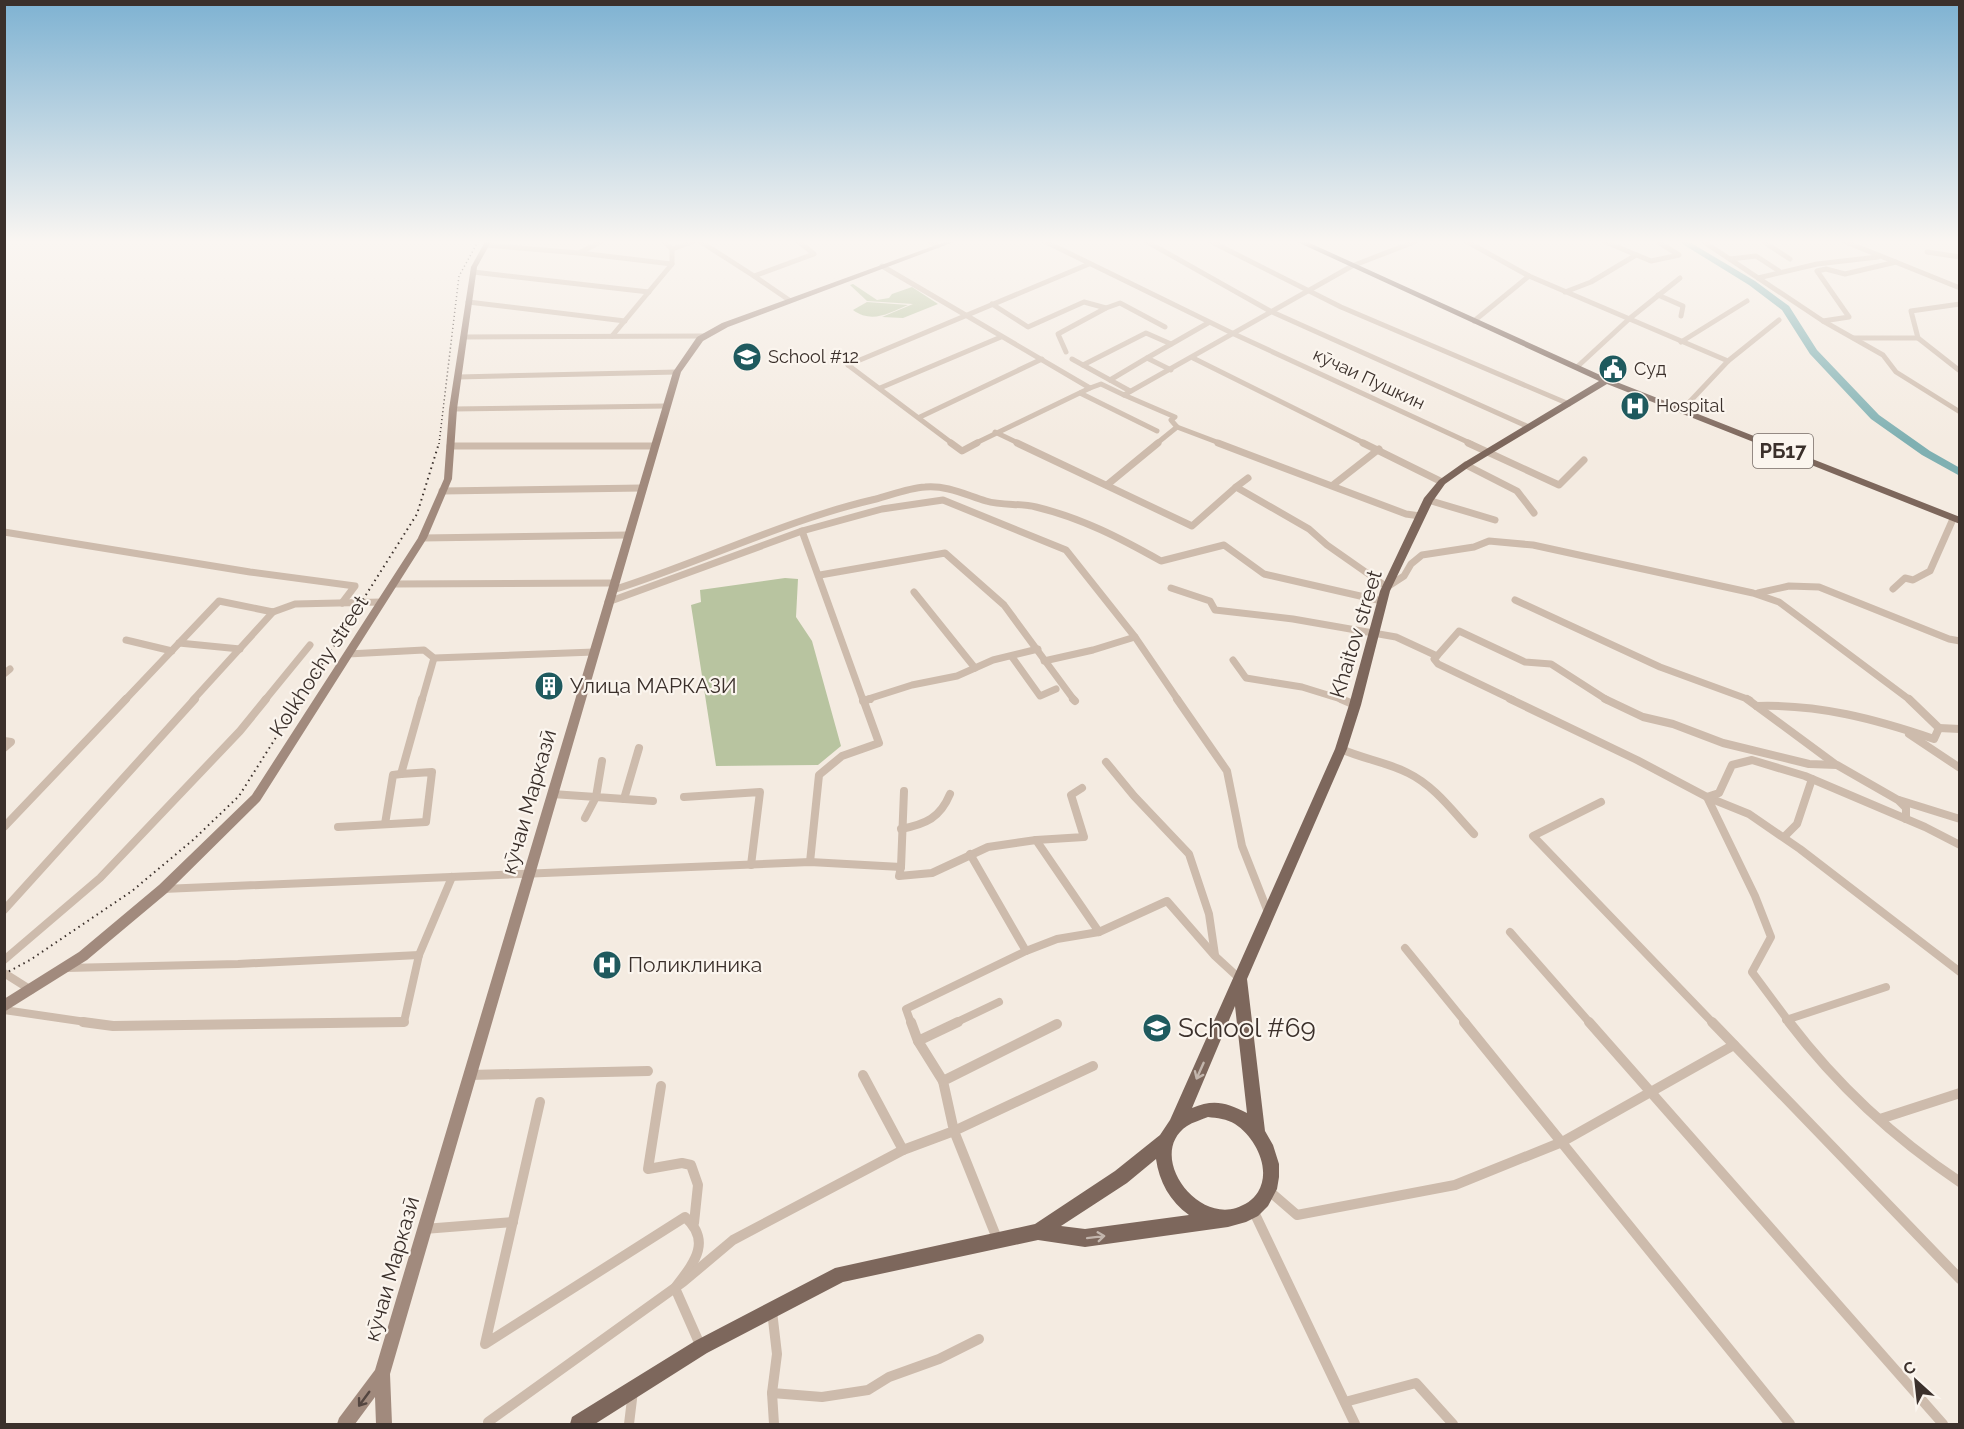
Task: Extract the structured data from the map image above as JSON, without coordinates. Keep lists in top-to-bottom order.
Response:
{
  "streets": {
    "main road": [
      "РБ17",
      "Khaitov street",
      "Kolkhochy street",
      "кӯчаи Марказӣ"
    ],
    "street": ["кӯчаи Пушкин"]
  },
  "crossings": [
    ["кӯчаи Пушкин", "Khaitov street"],
    ["РБ17", "Khaitov street"]
  ],
  "places": {
    "school or university": ["School #12", "School #69"],
    "public building": ["Суд"],
    "hospital": ["Hospital", "Поликлиника"],
    "building": ["Улица МАРКАЗИ"]
  },
  "north": "top left"
}
